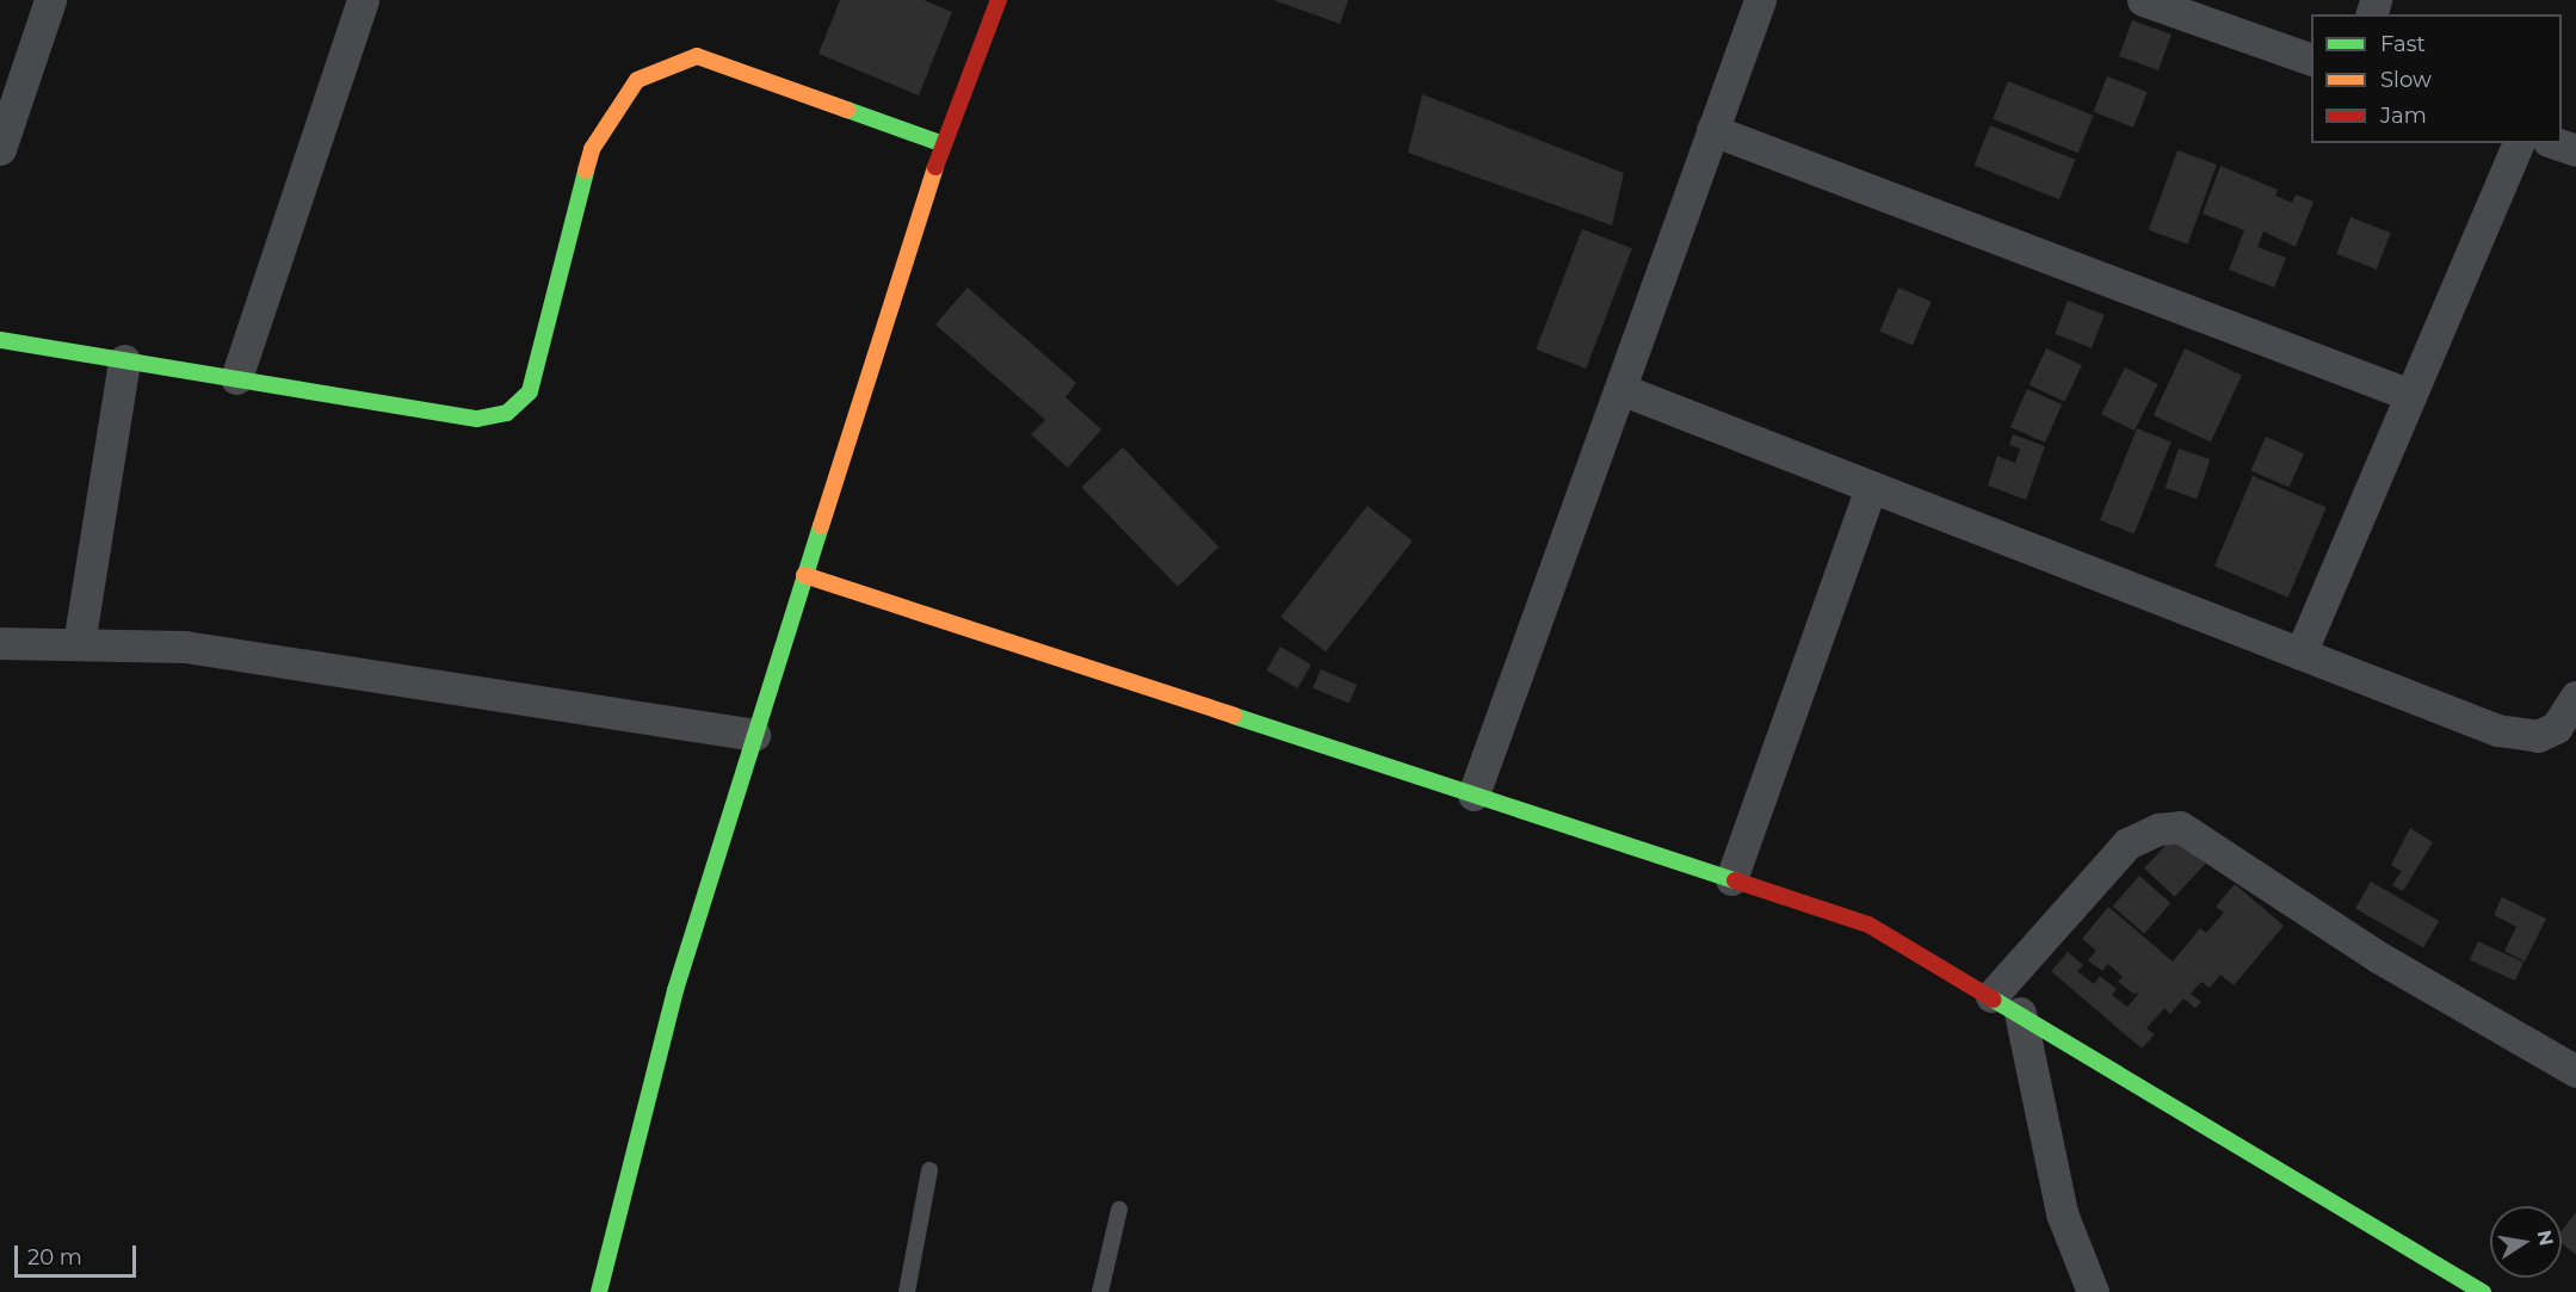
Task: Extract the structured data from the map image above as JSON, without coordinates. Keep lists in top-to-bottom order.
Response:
{
  "legend": ["Fast", "Slow", "Jam"],
  "scale_bar": "20 m",
  "north": "right"
}
